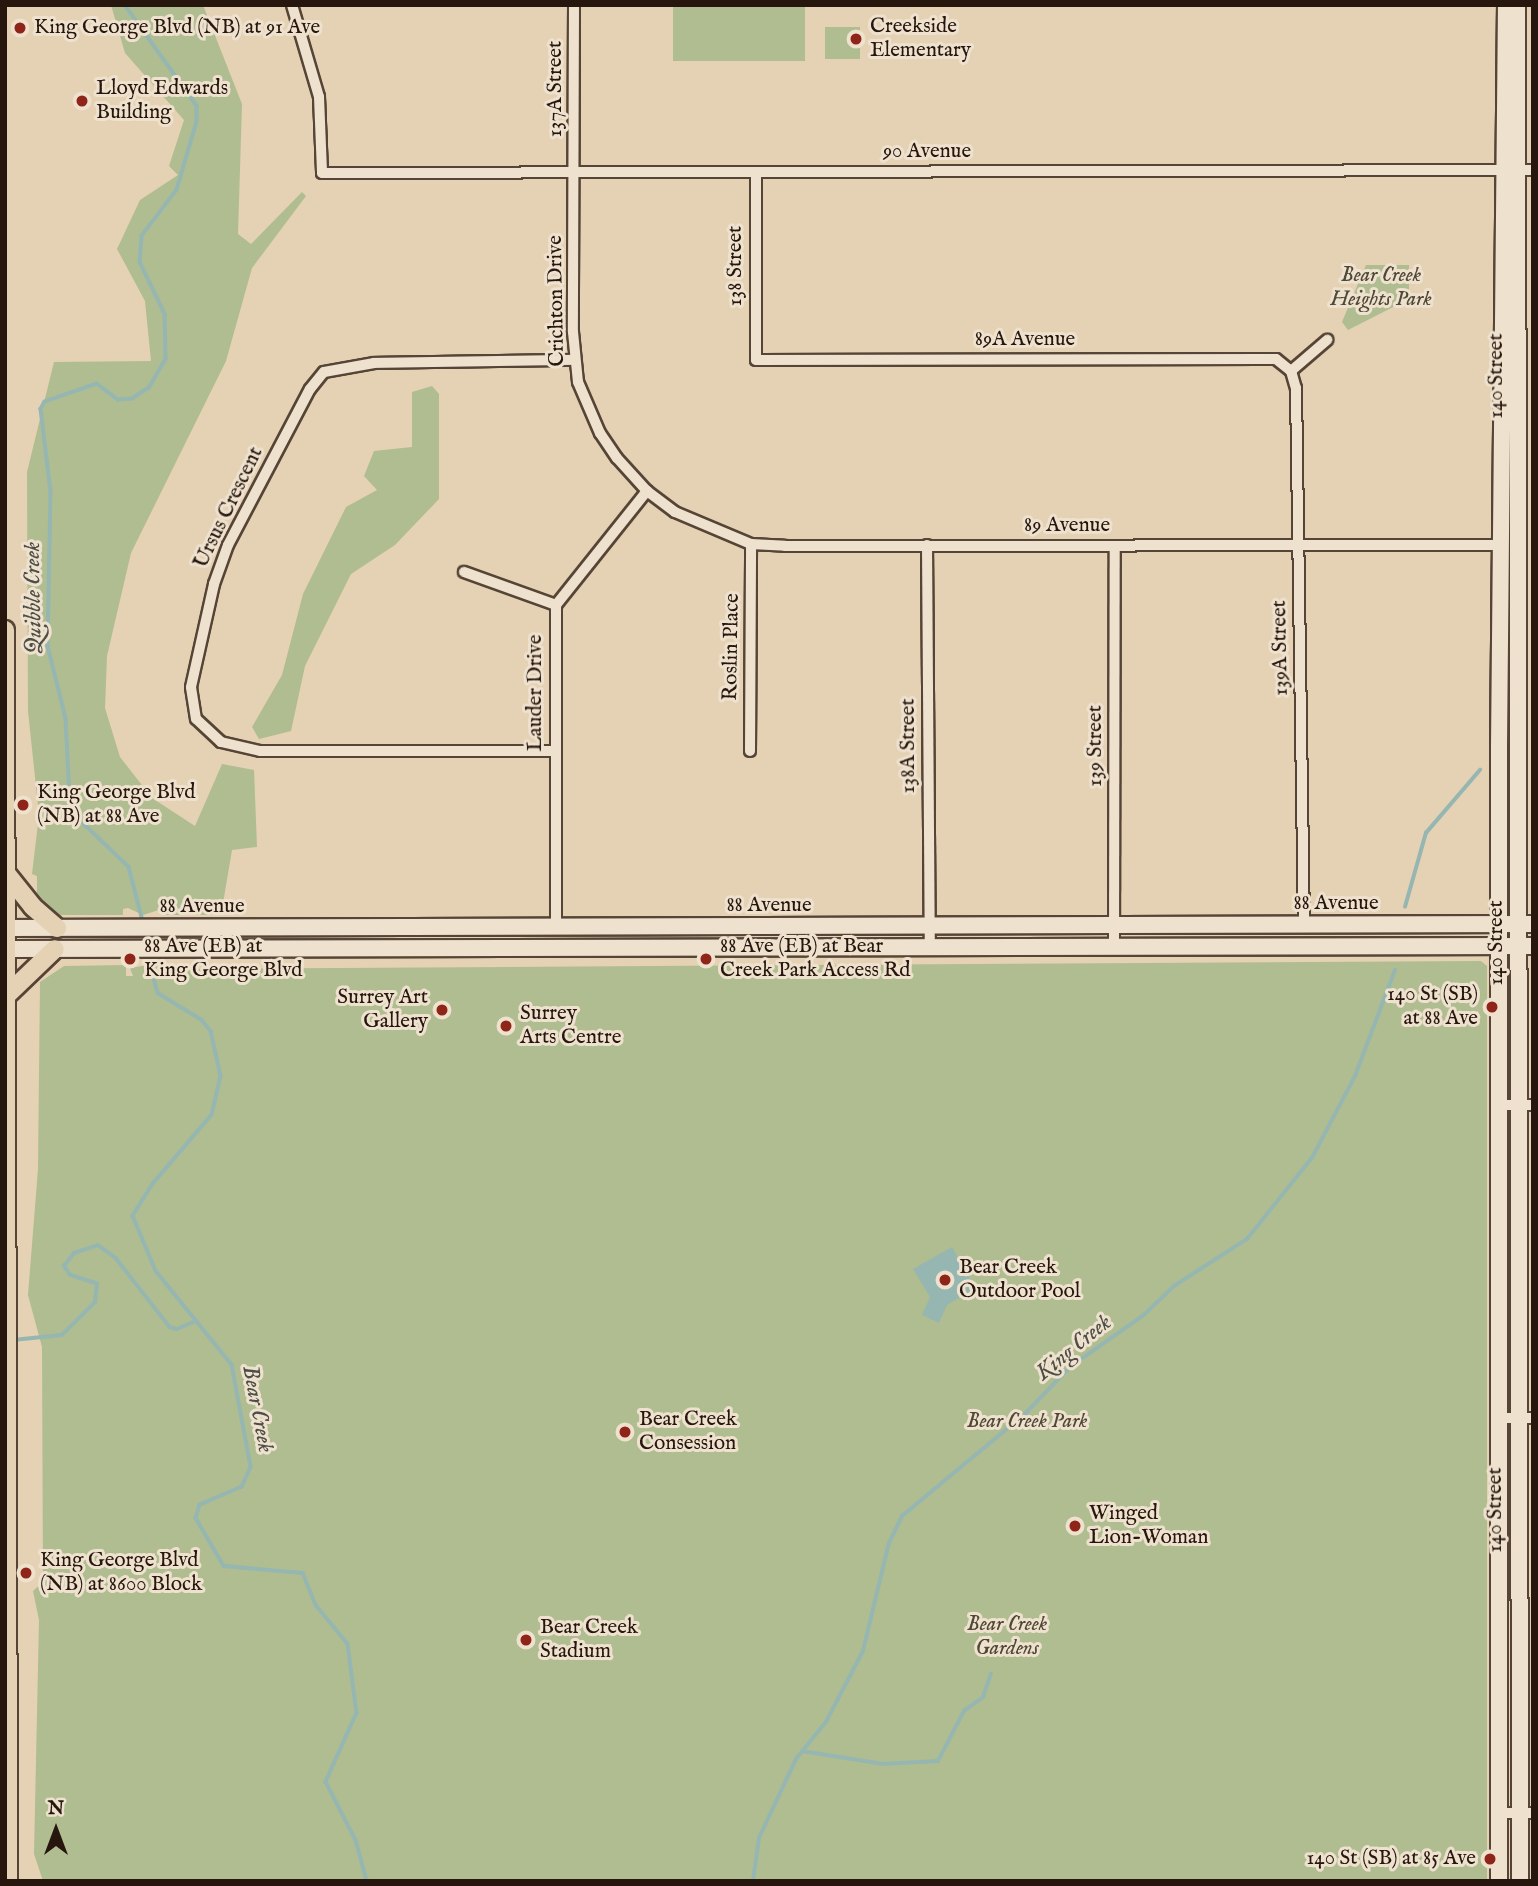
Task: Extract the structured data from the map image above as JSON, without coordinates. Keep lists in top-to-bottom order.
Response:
{
  "streets": {
    "main road": ["140 Street", "88 Avenue"],
    "street": [
      "137A Street",
      "90 Avenue",
      "138 Street",
      "Crichton Drive",
      "89A Avenue",
      "Ursus Crescent",
      "89 Avenue",
      "Roslin Place",
      "139A Street",
      "Lauder Drive",
      "138A Street",
      "139 Street"
    ]
  },
  "crossings": [
    ["137A Street", "90 Avenue"],
    ["137A Street", "Crichton Drive"],
    ["90 Avenue", "138 Street"],
    ["90 Avenue", "Crichton Drive"],
    ["90 Avenue", "140 Street"],
    ["138 Street", "89A Avenue"],
    ["Crichton Drive", "Ursus Crescent"],
    ["Crichton Drive", "89 Avenue"],
    ["Crichton Drive", "Lauder Drive"],
    ["89A Avenue", "139A Street"],
    ["140 Street", "89 Avenue"],
    ["140 Street", "88 Avenue"],
    ["Ursus Crescent", "Lauder Drive"],
    ["89 Avenue", "Roslin Place"],
    ["89 Avenue", "139A Street"],
    ["89 Avenue", "Lauder Drive"],
    ["89 Avenue", "138A Street"],
    ["89 Avenue", "139 Street"],
    ["139A Street", "88 Avenue"],
    ["Lauder Drive", "88 Avenue"],
    ["138A Street", "88 Avenue"],
    ["139 Street", "88 Avenue"]
  ],
  "water": ["Quibble Creek", "King Creek", "Bear Creek"],
  "parks": ["Bear Creek Heights Park", "Bear Creek Park", "Bear Creek Gardens"],
  "places": [
    "King George Blvd (NB) at 91 Ave",
    "Creekside Elementary",
    "Lloyd Edwards Building",
    "King George Blvd (NB) at 88 Ave",
    "88 Ave (EB) at King George Blvd",
    "88 Ave (EB) at Bear Creek Park Access Rd",
    "140 St (SB) at 88 Ave",
    "Surrey Art Gallery",
    "Surrey Arts Centre",
    "Bear Creek Outdoor Pool",
    "Bear Creek Consession",
    "Winged Lion-Woman",
    "King George Blvd (NB) at 8600 Block",
    "Bear Creek Stadium",
    "140 St (SB) at 85 Ave"
  ],
  "north": "top"
}
